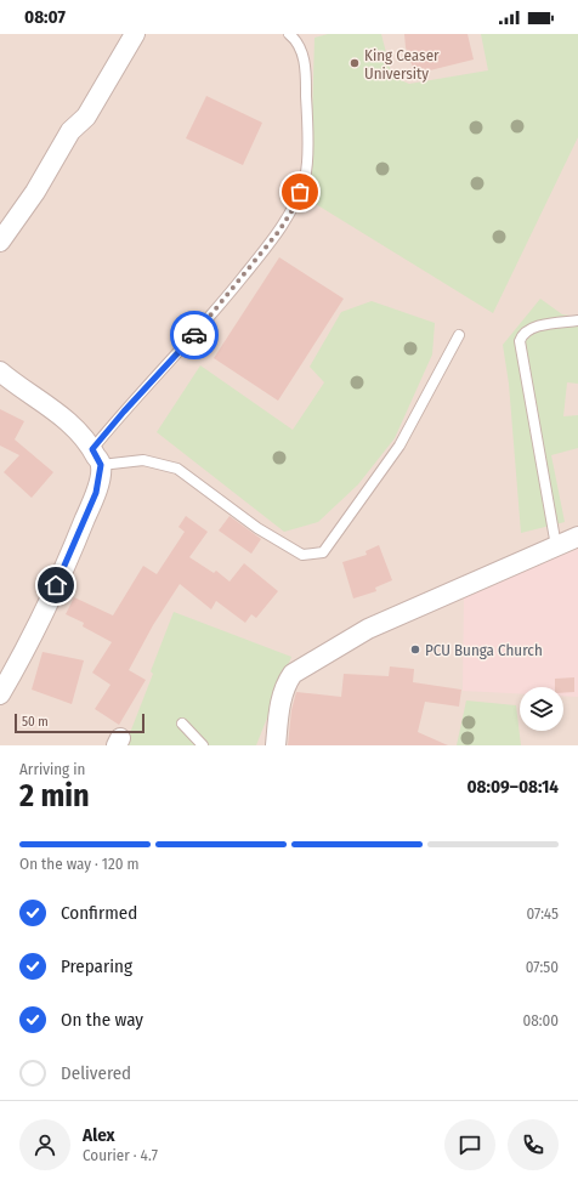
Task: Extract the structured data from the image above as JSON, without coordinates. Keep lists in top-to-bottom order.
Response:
{
  "places": ["King Ceaser University", "PCU Bunga Church"],
  "scale_bar": "50 m",
  "page": {
    "status": "08:07",
    "scale": "50 m",
    "heading": ["2 min", "Arriving in", "08:09–08:14"],
    "panel": ["Alex", "Courier · 4.7"],
    "bar": "On the way · 120 m",
    "list": [
      ["Confirmed", "07:45"],
      ["Preparing", "07:50"],
      ["On the way", "08:00"],
      "Delivered"
    ]
  }
}
